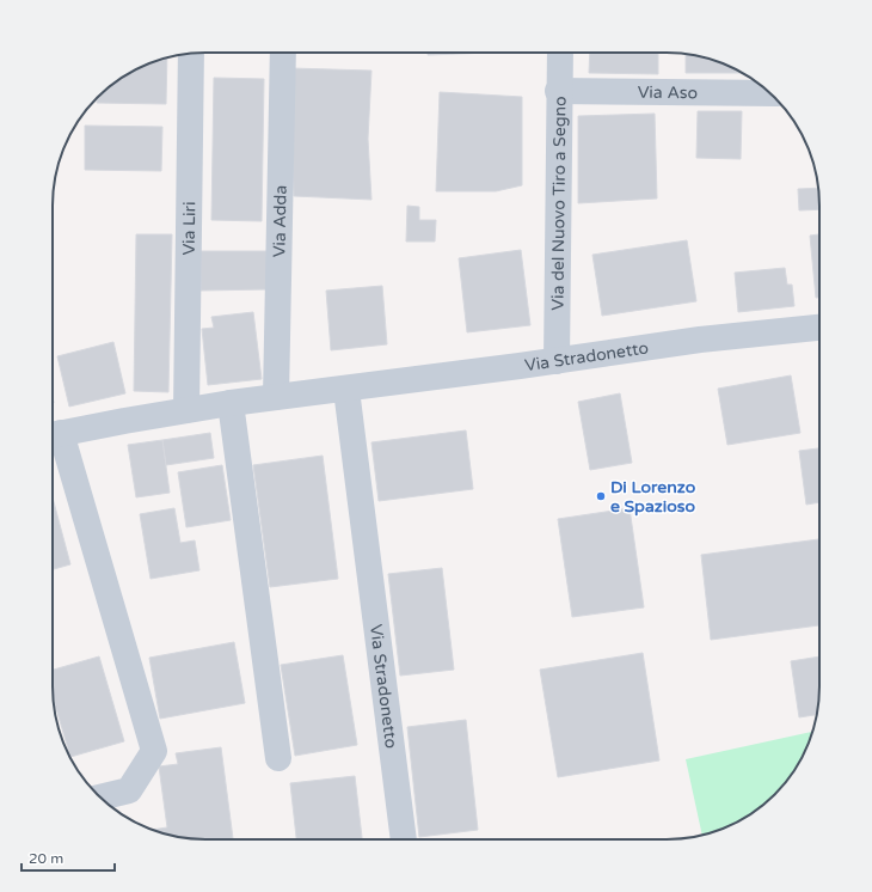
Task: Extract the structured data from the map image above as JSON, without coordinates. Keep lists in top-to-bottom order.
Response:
{
  "streets": {
    "street": [
      "Via Aso",
      "Via del Nuovo Tiro a Segno",
      "Via Adda",
      "Via Liri",
      "Via Stradonetto"
    ]
  },
  "crossings": [
    ["Via Aso", "Via del Nuovo Tiro a Segno"],
    ["Via del Nuovo Tiro a Segno", "Via Stradonetto"],
    ["Via Adda", "Via Stradonetto"],
    ["Via Liri", "Via Stradonetto"]
  ],
  "places": ["Di Lorenzo e Spazioso"],
  "scale_bar": "20 m"
}
